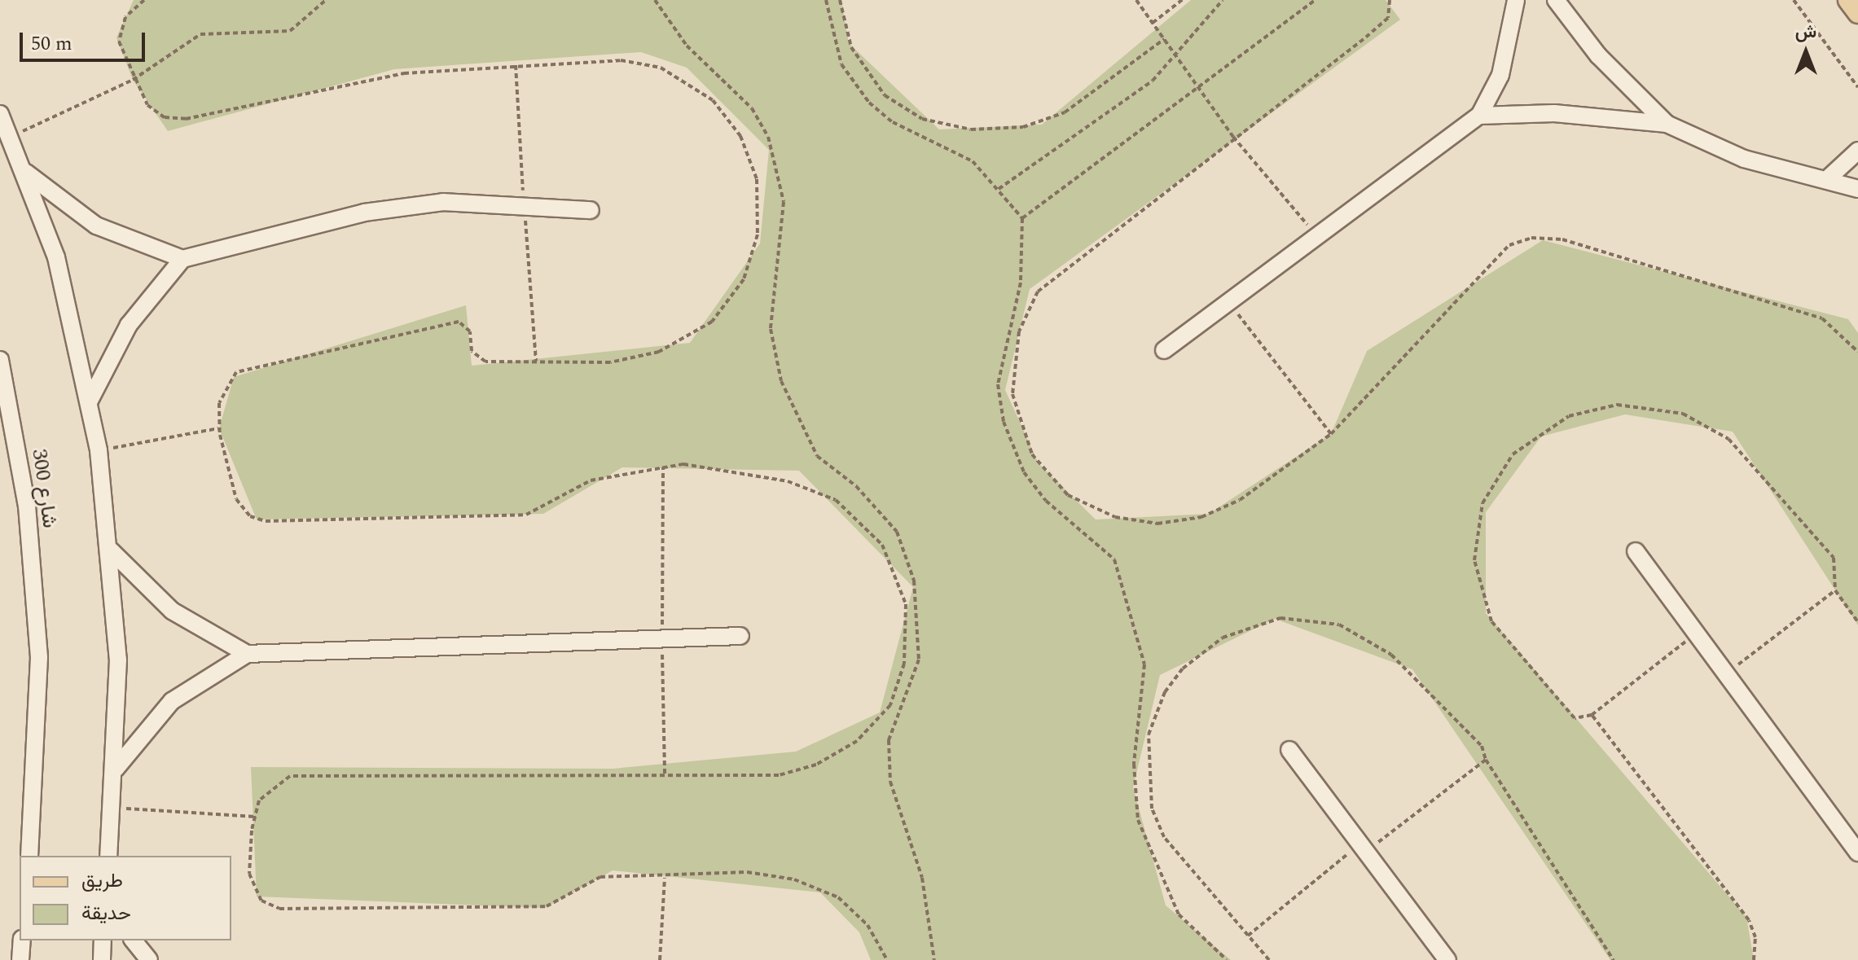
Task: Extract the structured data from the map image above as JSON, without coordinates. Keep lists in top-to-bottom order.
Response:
{
  "streets": {
    "street": ["شارع 300"]
  },
  "legend": ["طريق", "حديقة"],
  "scale_bar": "50 m",
  "north": "top"
}
